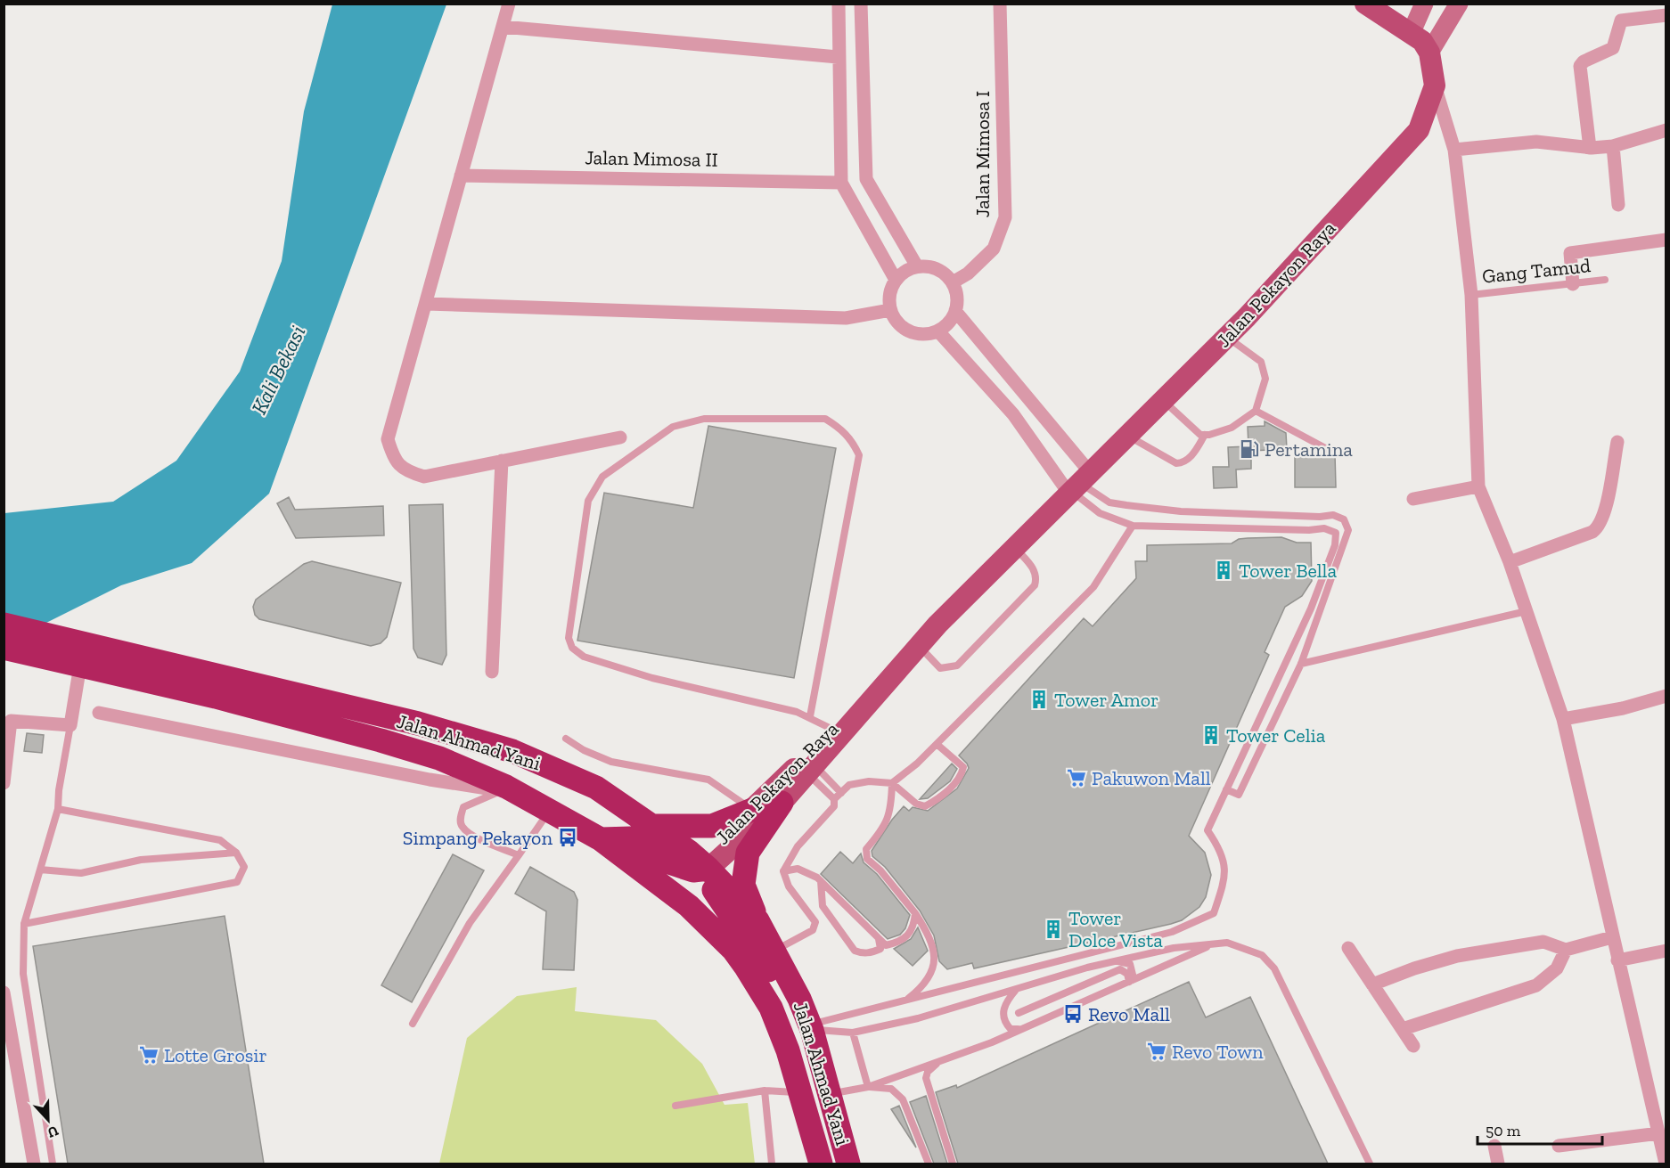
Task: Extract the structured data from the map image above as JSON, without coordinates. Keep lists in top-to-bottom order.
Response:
{
  "streets": {
    "highway": ["Jalan Ahmad Yani"],
    "main road": ["Jalan Pekayon Raya"],
    "street": ["Jalan Mimosa I", "Jalan Mimosa II"],
    "lane": ["Gang Tamud"]
  },
  "crossings": [
    ["Jalan Pekayon Raya", "Jalan Ahmad Yani"]
  ],
  "water": ["Kali Bekasi"],
  "places": {
    "fuel station": ["Pertamina"],
    "building": [
      "Tower Bella",
      "Tower Amor",
      "Tower Celia",
      "Tower Dolce Vista"
    ],
    "supermarket": ["Pakuwon Mall", "Revo Town", "Lotte Grosir"],
    "bus stop": ["Simpang Pekayon", "Revo Mall"]
  },
  "scale_bar": "50 m",
  "north": "bottom"
}
